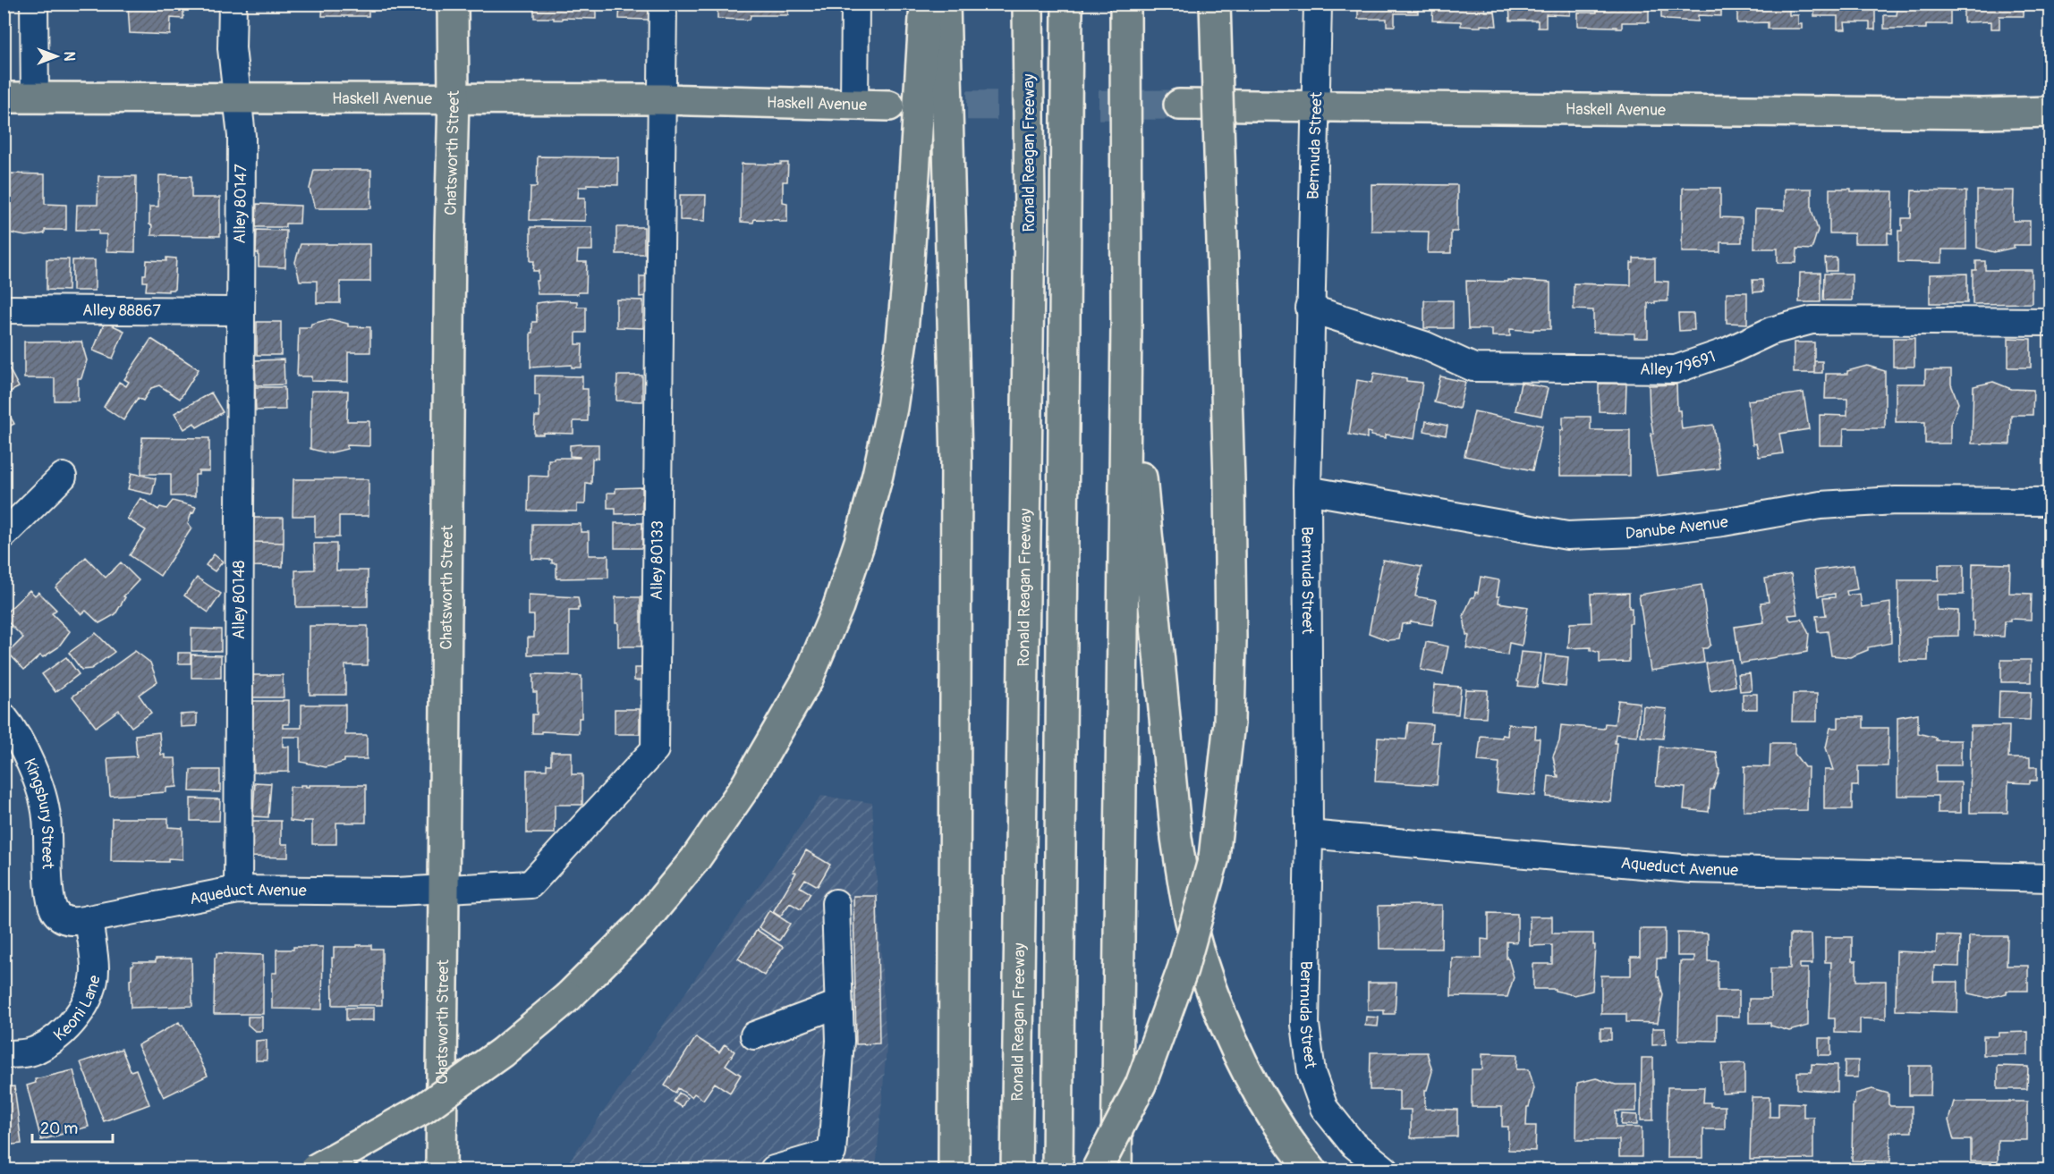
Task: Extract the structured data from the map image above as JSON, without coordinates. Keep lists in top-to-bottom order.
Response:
{
  "streets": {
    "main road": ["Haskell Avenue", "Chatsworth Street", "Ronald Reagan Freeway"],
    "street": [
      "Bermuda Street",
      "Alley 80147",
      "Alley 88867",
      "Alley 79691",
      "Danube Avenue",
      "Alley 80133",
      "Alley 80148",
      "Kingsbury Street",
      "Aqueduct Avenue",
      "Keoni Lane"
    ]
  },
  "crossings": [
    ["Haskell Avenue", "Bermuda Street"],
    ["Haskell Avenue", "Chatsworth Street"],
    ["Haskell Avenue", "Alley 80147"],
    ["Haskell Avenue", "Alley 80133"],
    ["Bermuda Street", "Alley 79691"],
    ["Bermuda Street", "Danube Avenue"],
    ["Bermuda Street", "Aqueduct Avenue"],
    ["Chatsworth Street", "Alley 80133"],
    ["Chatsworth Street", "Aqueduct Avenue"],
    ["Alley 80147", "Alley 88867"],
    ["Alley 80147", "Alley 80148"],
    ["Alley 88867", "Alley 80148"],
    ["Alley 80133", "Aqueduct Avenue"],
    ["Alley 80148", "Aqueduct Avenue"],
    ["Kingsbury Street", "Aqueduct Avenue"],
    ["Aqueduct Avenue", "Keoni Lane"]
  ],
  "scale_bar": "20 m",
  "north": "right"
}
